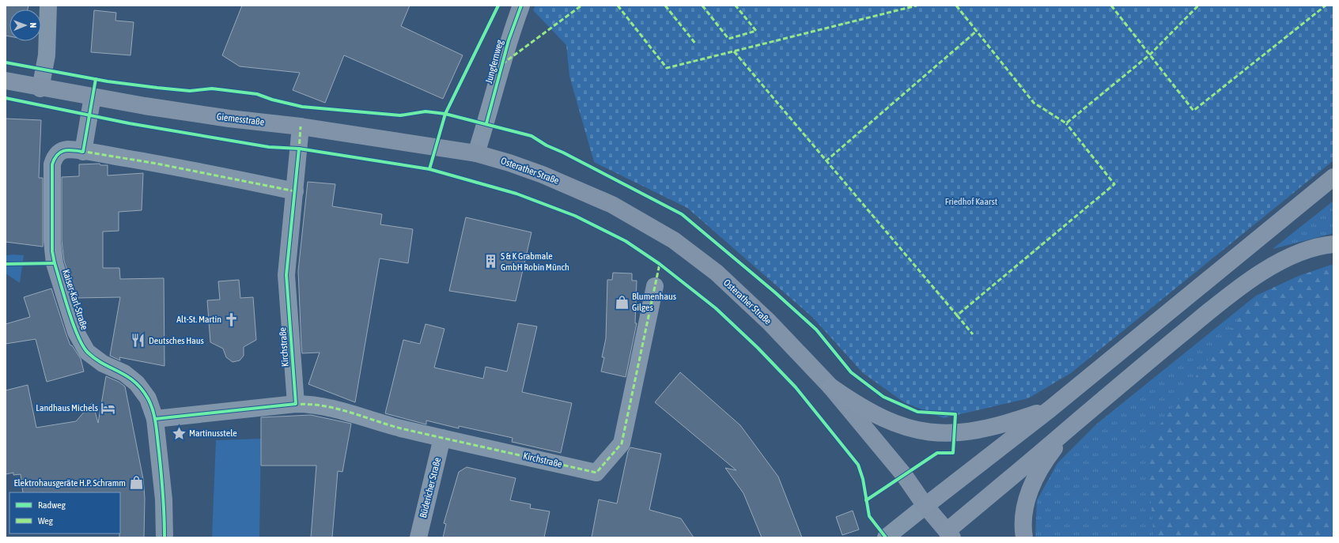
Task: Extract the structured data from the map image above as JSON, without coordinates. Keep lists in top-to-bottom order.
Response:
{
  "streets": {
    "main road": ["Giemesstraße", "Osterather Straße"],
    "street": [
      "Jungfernweg",
      "Kaiser-Karl-Straße",
      "Kirchstraße",
      "Büdericher Straße"
    ]
  },
  "crossings": [
    ["Jungfernweg", "Giemesstraße"],
    ["Jungfernweg", "Osterather Straße"],
    ["Giemesstraße", "Osterather Straße"],
    ["Giemesstraße", "Kirchstraße"],
    ["Kaiser-Karl-Straße", "Kirchstraße"],
    ["Kirchstraße", "Büdericher Straße"]
  ],
  "parks": ["Friedhof Kaarst"],
  "places": {
    "building": ["S & K Grabmale GmbH Robin Münch"],
    "shop": ["Blumenhaus Gilges", "Elektrohausgeräte H.P. Schramm"],
    "church": ["Alt-St. Martin"],
    "restaurant": ["Deutsches Haus"],
    "hotel": ["Landhaus Michels"],
    "place": ["Martinusstele"]
  },
  "legend": ["Radweg", "Weg"],
  "north": "right"
}
